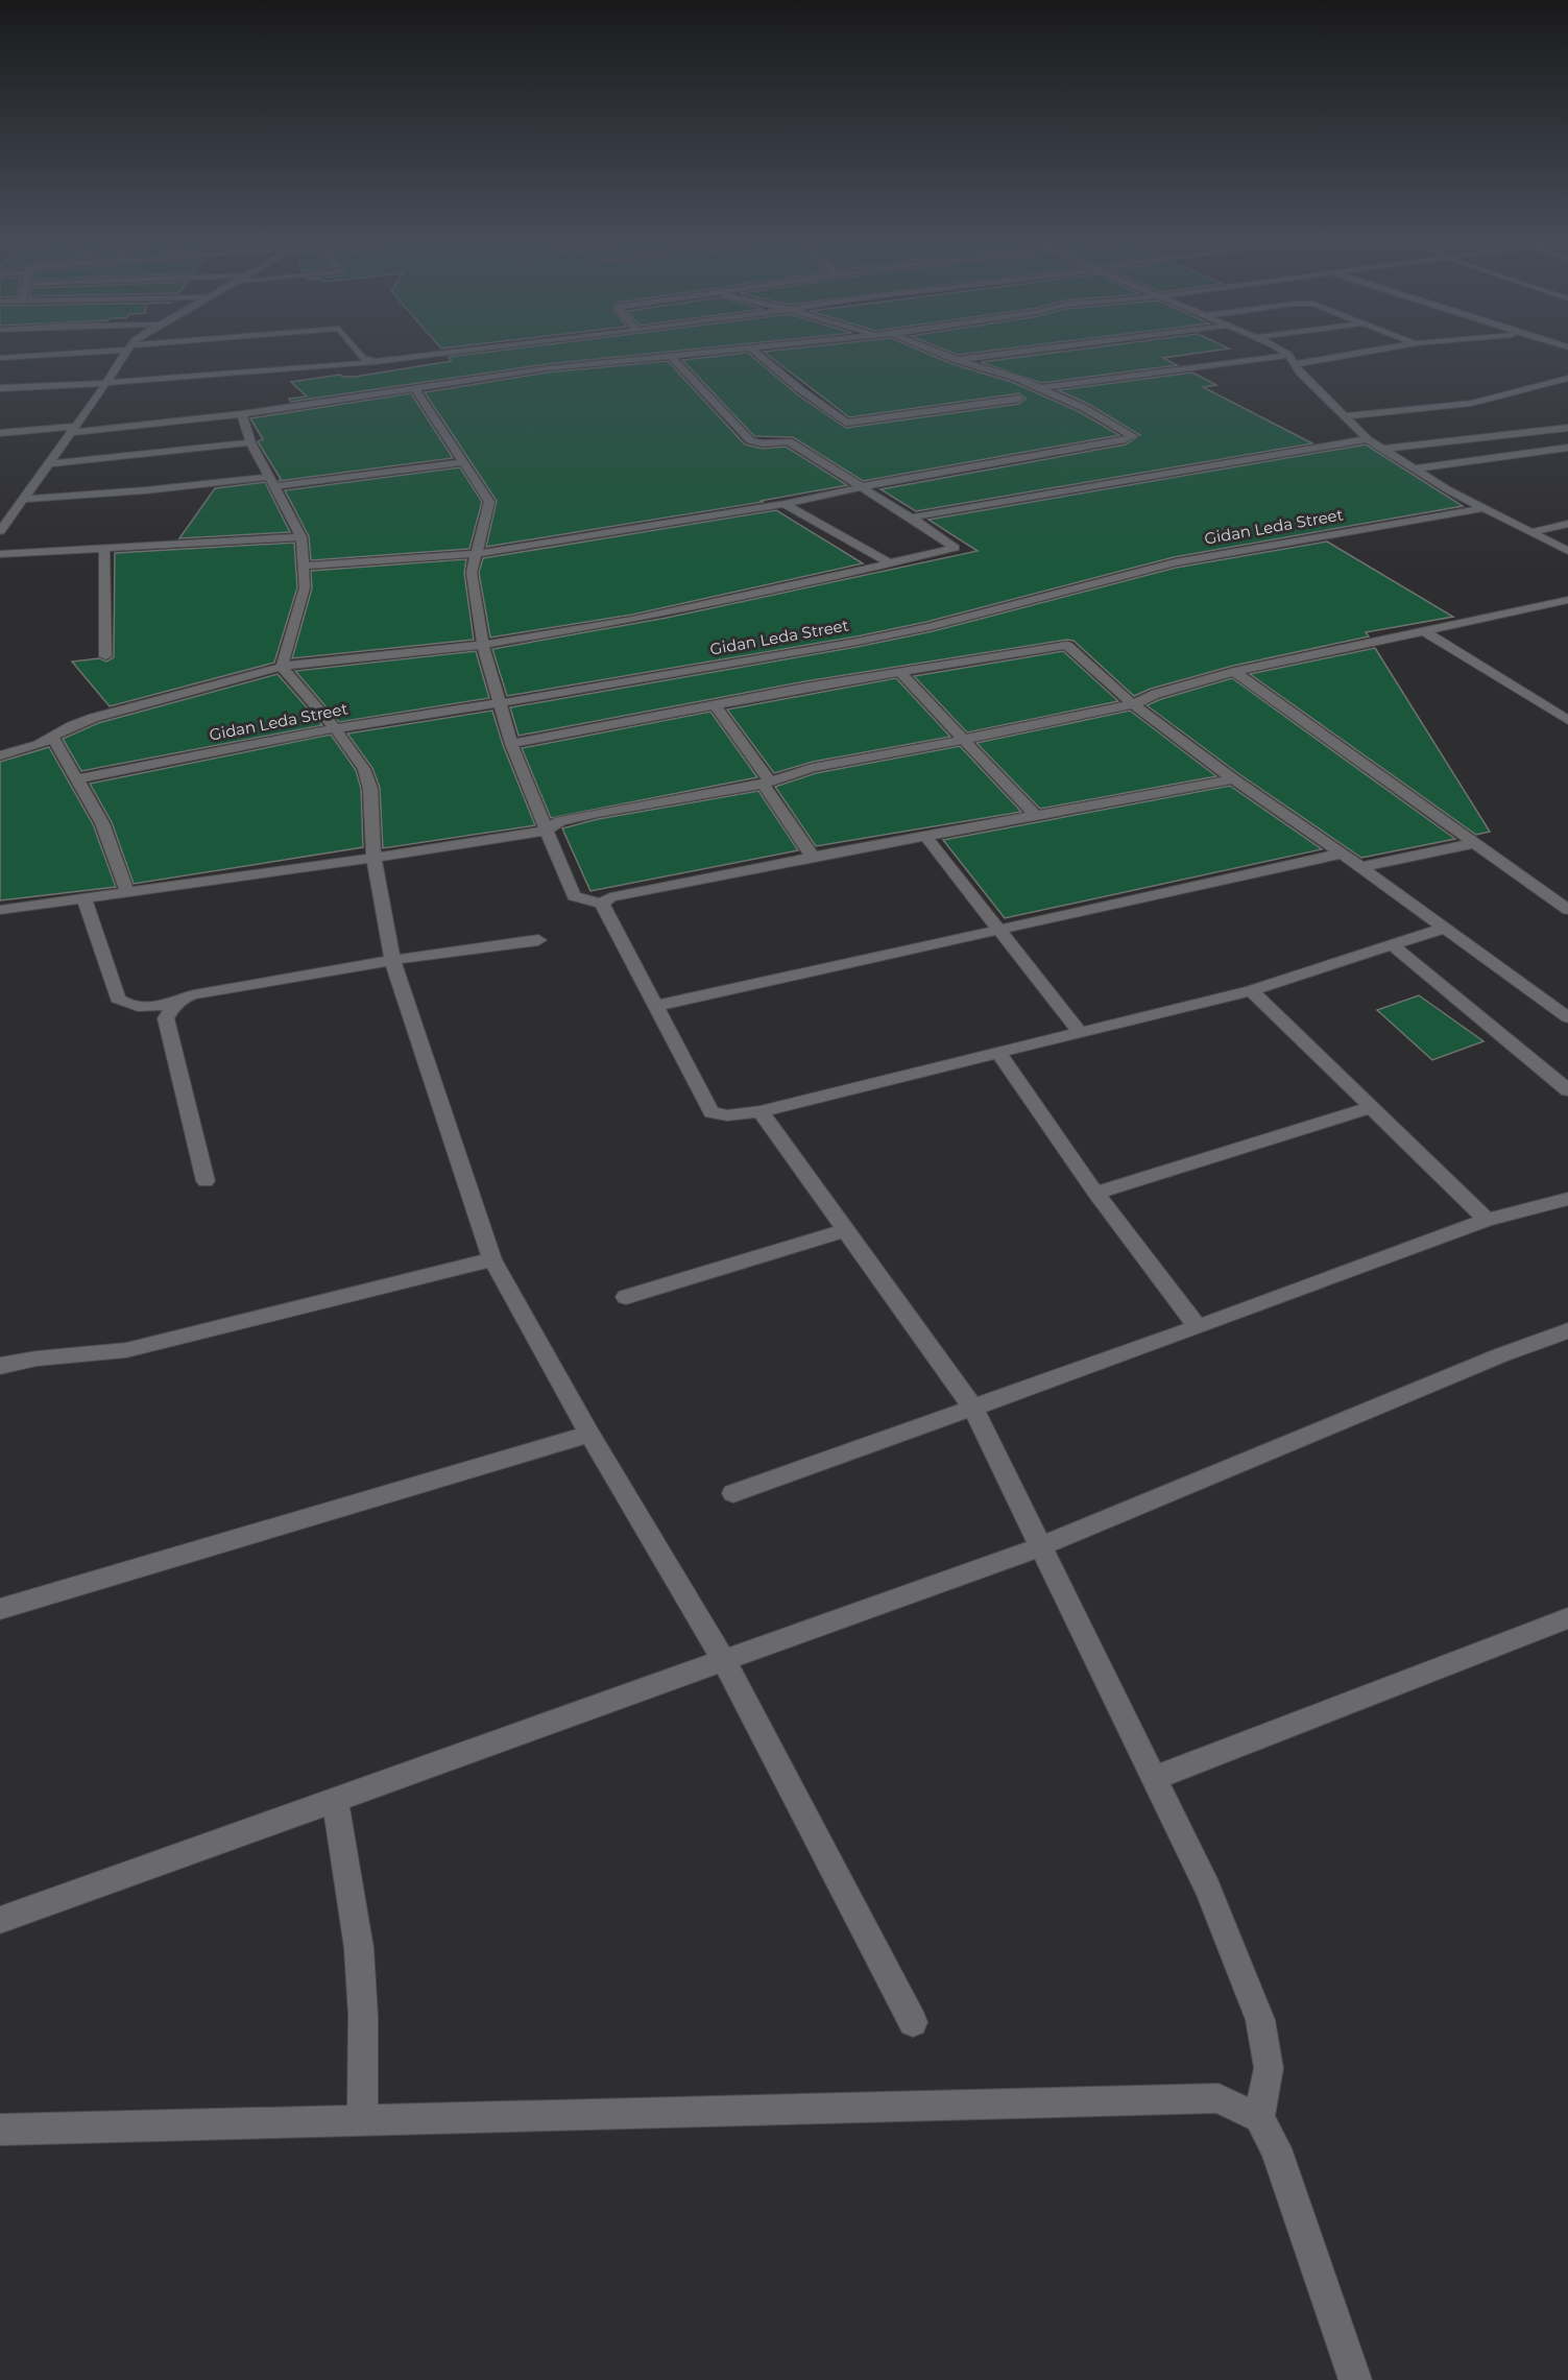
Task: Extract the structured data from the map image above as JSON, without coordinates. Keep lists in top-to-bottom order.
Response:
{
  "streets": {
    "street": ["Gidan Leda Street"]
  }
}
